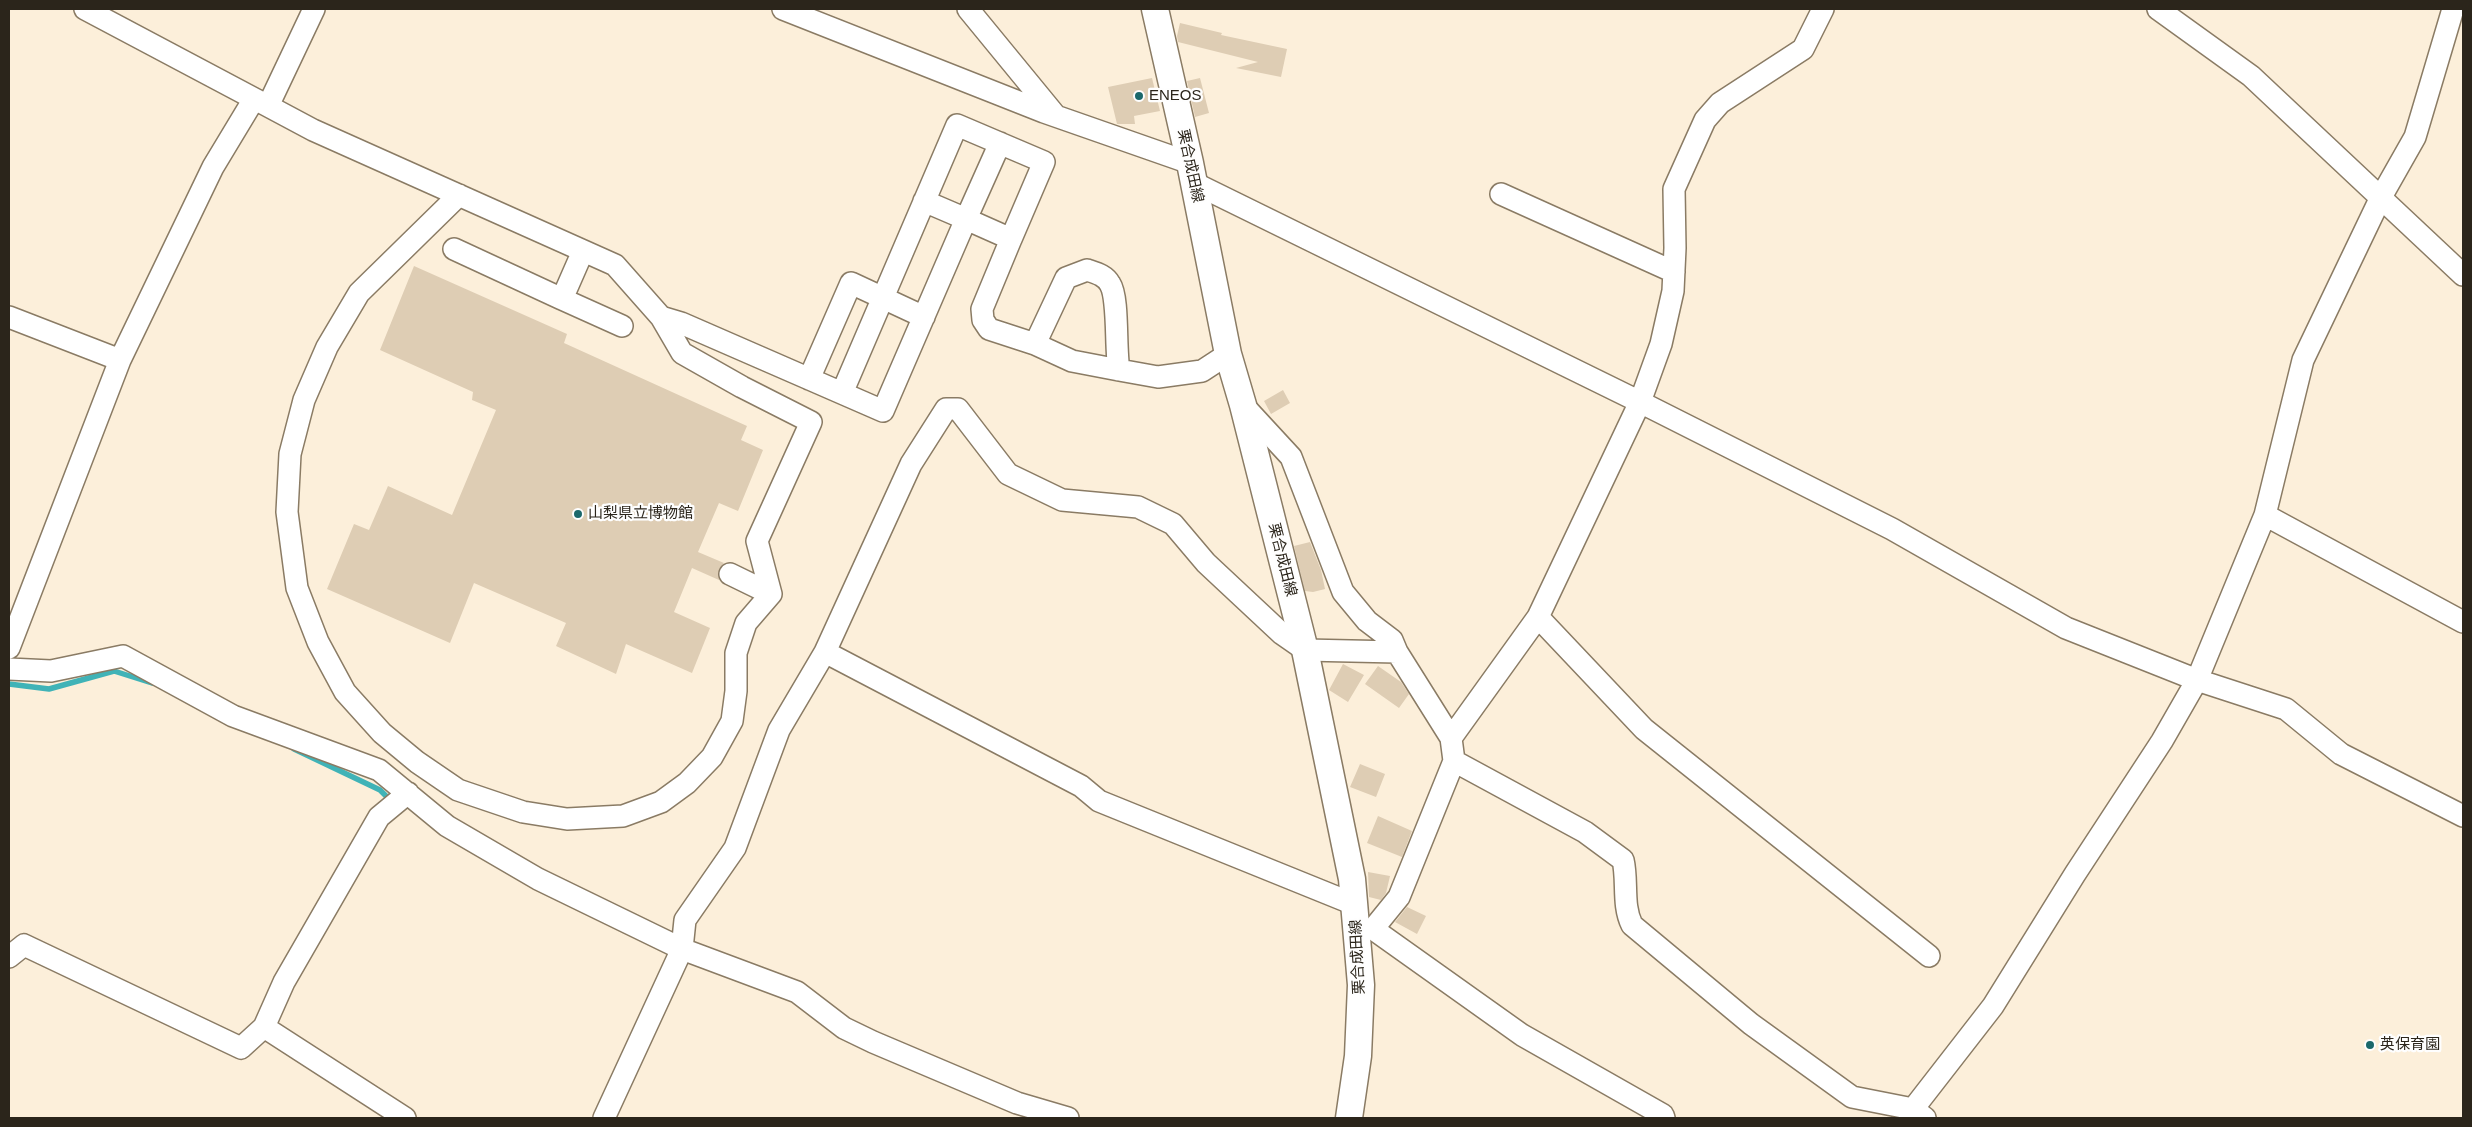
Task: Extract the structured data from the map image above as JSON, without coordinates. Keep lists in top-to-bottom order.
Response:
{
  "streets": {
    "main road": ["栗合成田線"]
  },
  "places": ["ENEOS", "山梨県立博物館", "英保育園"]
}
